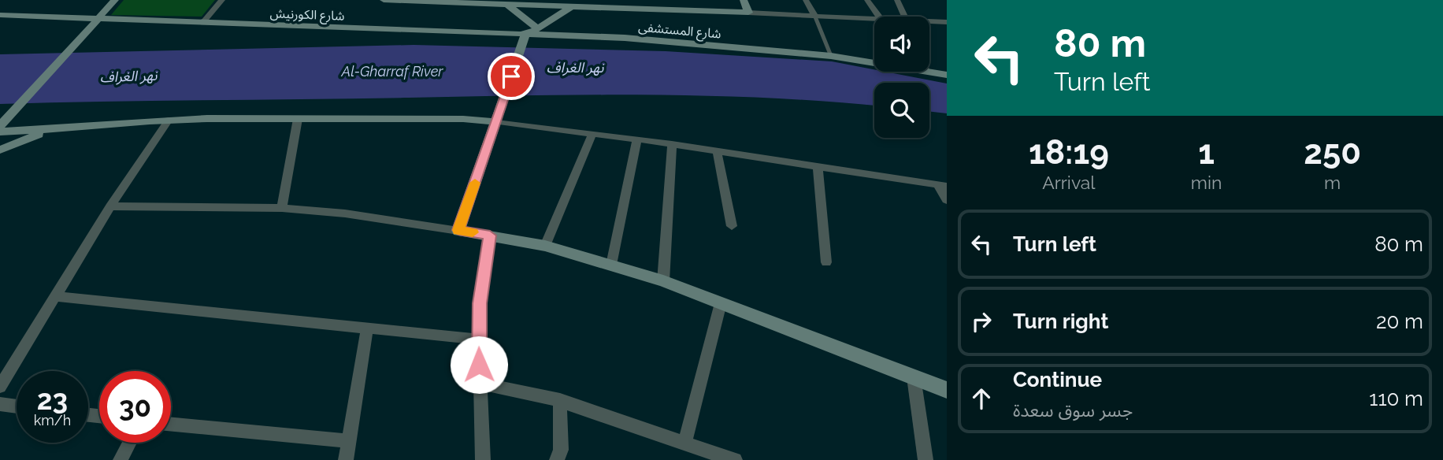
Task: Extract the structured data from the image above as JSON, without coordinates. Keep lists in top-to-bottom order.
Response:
{
  "streets": {
    "street": ["شارع الكورنيش", "شارع المستشفى"]
  },
  "crossings": [
    ["شارع الكورنيش", "شارع المستشفى"]
  ],
  "water": ["نهر الغراف", "Al-Gharraf River"],
  "page": {
    "turn": ["80 m", "Turn left"],
    "eta": [
      "18:19",
      "Arrival",
      "1",
      "min",
      "250",
      "m"
    ],
    "list": [
      {
        "name": "Turn left",
        "value": "80 m"
      },
      {
        "name": "Turn right",
        "value": "20 m"
      },
      {
        "name": "Continue",
        "note": "جسر سوق سعدة",
        "value": "110 m"
      }
    ],
    "speed": "23 km/h",
    "limit": "30"
  }
}
